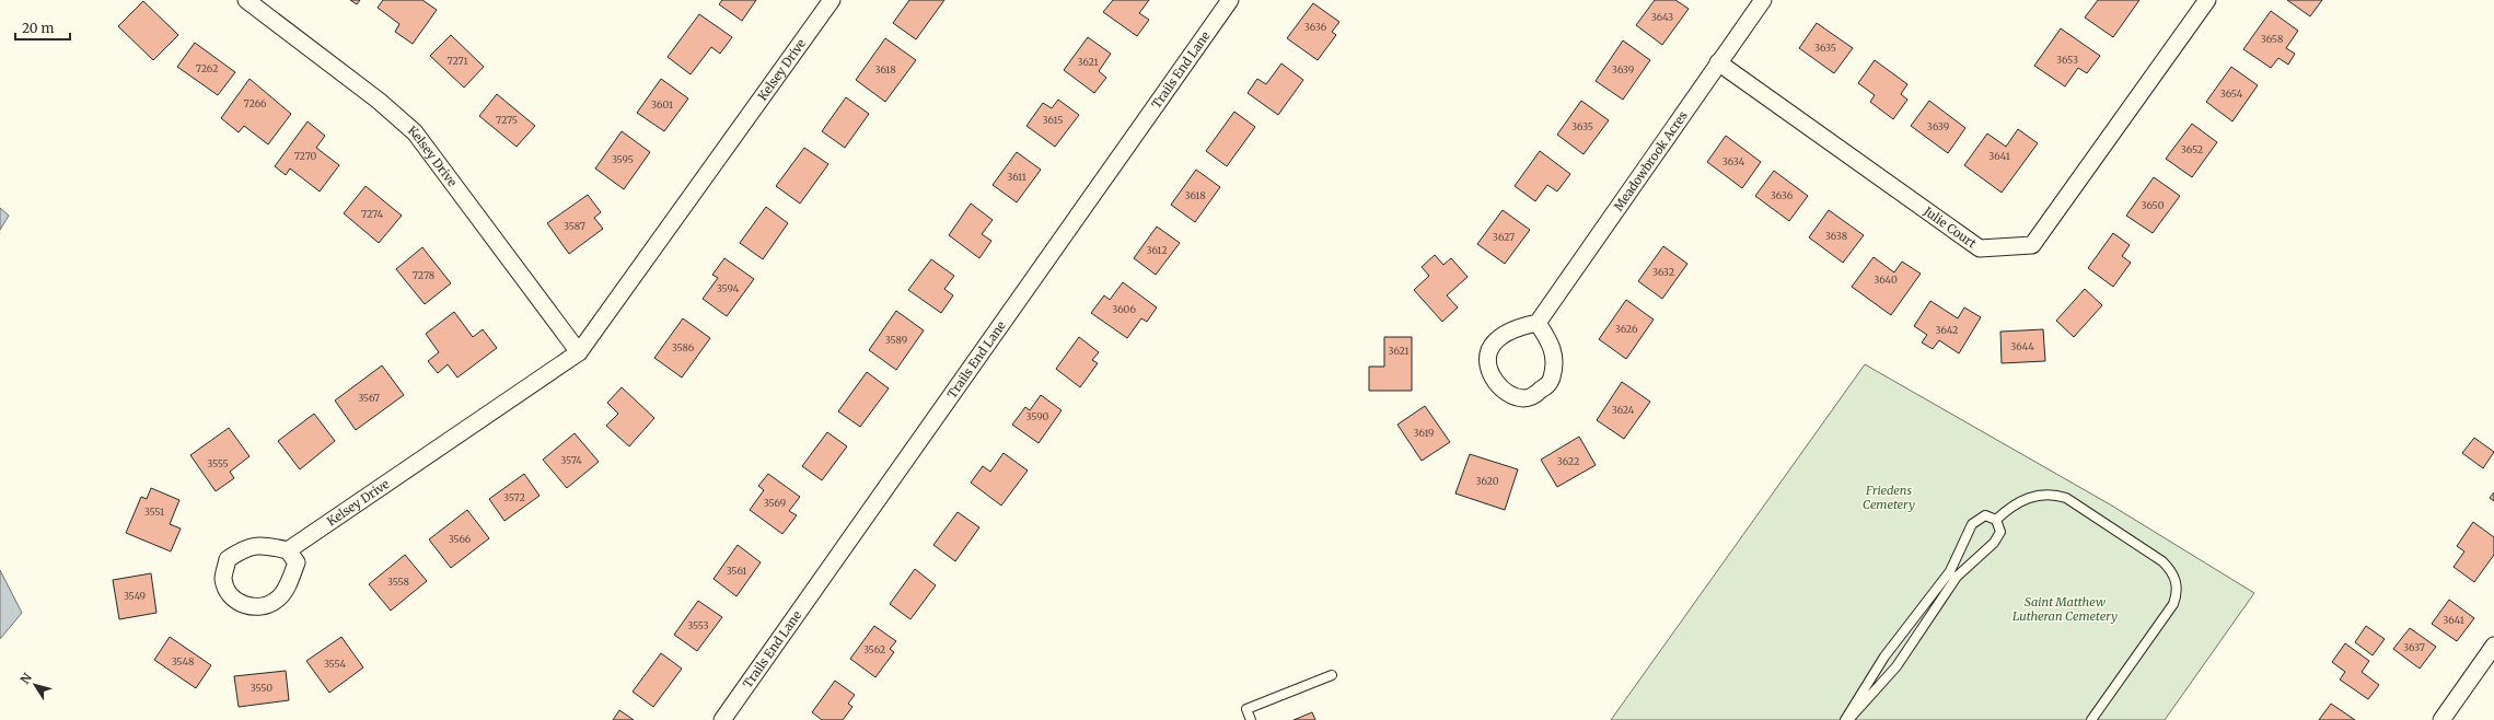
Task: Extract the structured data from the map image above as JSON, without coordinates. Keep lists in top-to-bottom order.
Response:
{
  "streets": {
    "street": [
      "Kelsey Drive",
      "Trails End Lane",
      "Meadowbrook Acres",
      "Julie Court"
    ]
  },
  "crossings": [
    ["Meadowbrook Acres", "Julie Court"]
  ],
  "parks": ["Friedens Cemetery", "Saint Matthew Lutheran Cemetery"],
  "house_numbers": [
    "3643",
    "3636",
    "3658",
    "3635",
    "3653",
    "7271",
    "3621",
    "7262",
    "3618",
    "3639",
    "3654",
    "7266",
    "3601",
    "7275",
    "3615",
    "3635",
    "3639",
    "3652",
    "7270",
    "3641",
    "3595",
    "3634",
    "3611",
    "3618",
    "3636",
    "3650",
    "7274",
    "3587",
    "3638",
    "3627",
    "3612",
    "3632",
    "7278",
    "3640",
    "3594",
    "3606",
    "3626",
    "3642",
    "3589",
    "3644",
    "3586",
    "3621",
    "3567",
    "3624",
    "3590",
    "3619",
    "3574",
    "3622",
    "3555",
    "3620",
    "3572",
    "3569",
    "3551",
    "3566",
    "3561",
    "3558",
    "3549",
    "3641",
    "3553",
    "3637",
    "3562",
    "3548",
    "3554",
    "3550"
  ],
  "scale_bar": "20 m",
  "north": "top left"
}
